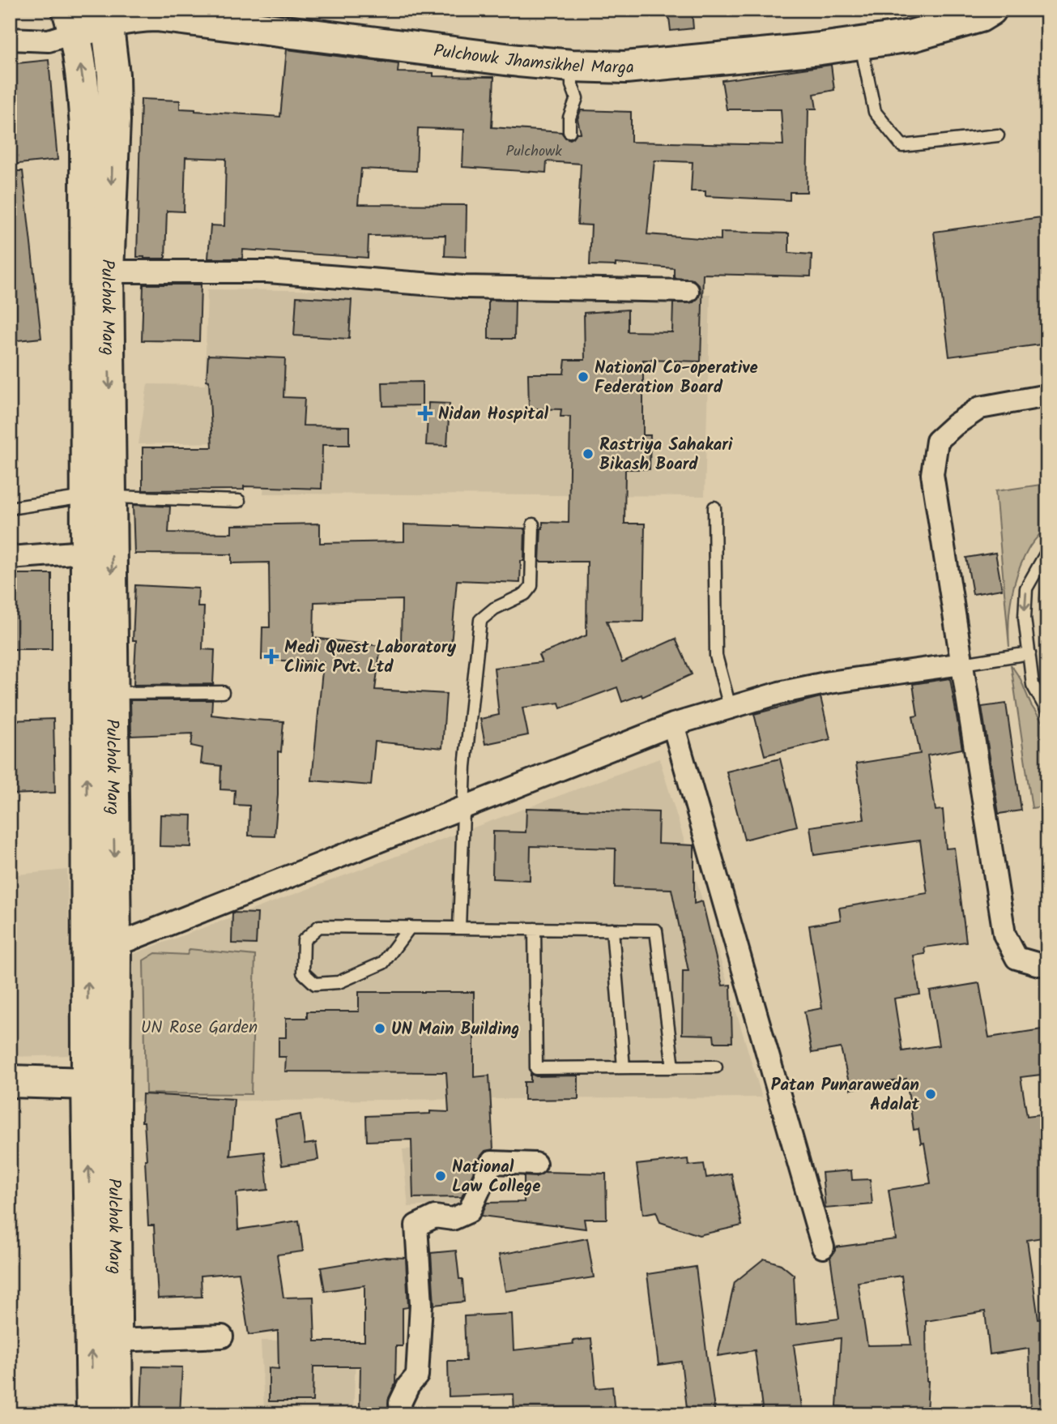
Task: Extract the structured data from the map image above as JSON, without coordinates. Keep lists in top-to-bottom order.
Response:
{
  "streets": {
    "main road": ["Pulchowk Jhamsikhel Marga", "Pulchok Marg"]
  },
  "parks": ["UN Rose Garden"],
  "places": {
    "other": [
      "National Co-operative Federation Board",
      "Rastriya Sahakari Bikash Board",
      "UN Main Building",
      "Patan Punarawedan Adalat",
      "National Law College"
    ],
    "health": ["Nidan Hospital", "Medi Quest Laboratory Clinic Pvt. Ltd"]
  },
  "house_numbers": ["Pulchowk"]
}
